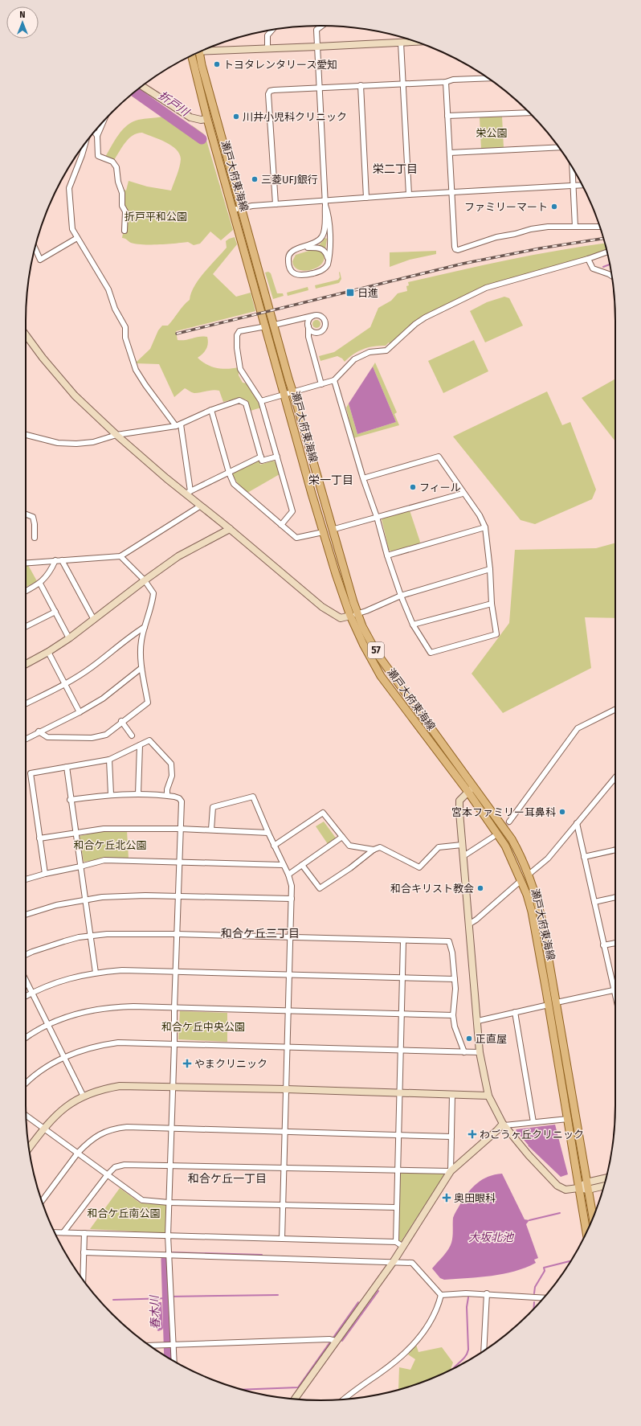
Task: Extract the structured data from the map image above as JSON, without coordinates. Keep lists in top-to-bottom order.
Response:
{
  "streets": {
    "main road": ["瀬戸大府東海線", "57"]
  },
  "districts": [
    "栄二丁目",
    "栄一丁目",
    "和合ケ丘三丁目",
    "和合ケ丘一丁目"
  ],
  "water": ["折戸川", "大坂北池", "春木川"],
  "parks": [
    "栄公園",
    "折戸平和公園",
    "和合ケ丘北公園",
    "和合ケ丘中央公園",
    "和合ケ丘南公園"
  ],
  "places": {
    "other": [
      "トヨタレンタリース愛知",
      "川井小児科クリニック",
      "三菱UFJ銀行",
      "ファミリーマート",
      "フィール",
      "宮本ファミリー耳鼻科",
      "和合キリスト教会",
      "正直屋"
    ],
    "transit": ["日進"],
    "health": ["やまクリニック", "わごうヶ丘クリニック", "奥田眼科"]
  },
  "north": "top"
}
